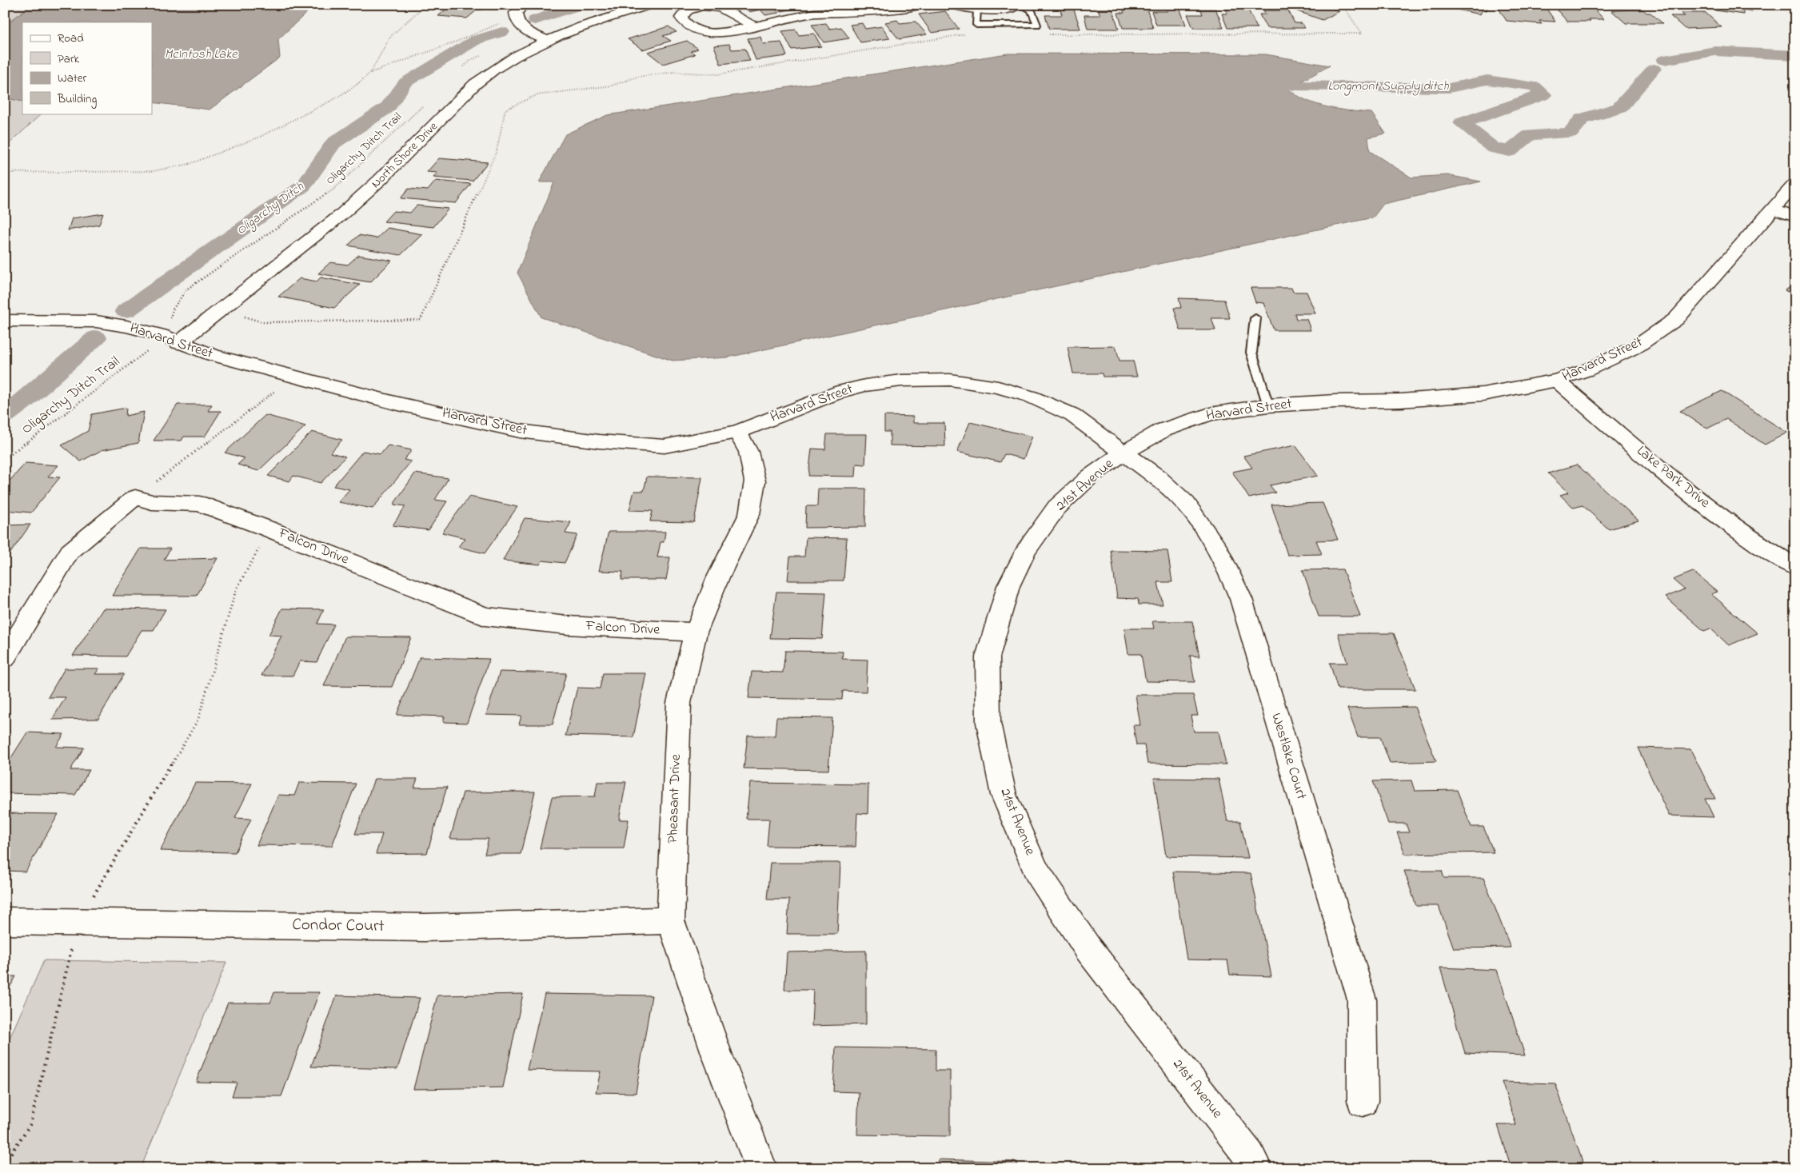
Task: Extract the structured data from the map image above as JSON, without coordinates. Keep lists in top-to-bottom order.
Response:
{
  "streets": {
    "street": [
      "North Shore Drive",
      "Harvard Street",
      "Lake Park Drive",
      "21st Avenue",
      "Falcon Drive",
      "Westlake Court",
      "Pheasant Drive",
      "Condor Court"
    ],
    "path": ["Oligarchy Ditch Trail"]
  },
  "crossings": [
    ["North Shore Drive", "Harvard Street"],
    ["Harvard Street", "Lake Park Drive"],
    ["Harvard Street", "21st Avenue"],
    ["Harvard Street", "Westlake Court"],
    ["Harvard Street", "Pheasant Drive"],
    ["21st Avenue", "Westlake Court"],
    ["Falcon Drive", "Pheasant Drive"],
    ["Pheasant Drive", "Condor Court"]
  ],
  "water": ["McIntosh Lake", "Longmont Supply ditch", "Oligarchy Ditch"],
  "legend": [
    "Road",
    "Park",
    "Water",
    "Building"
  ]
}
